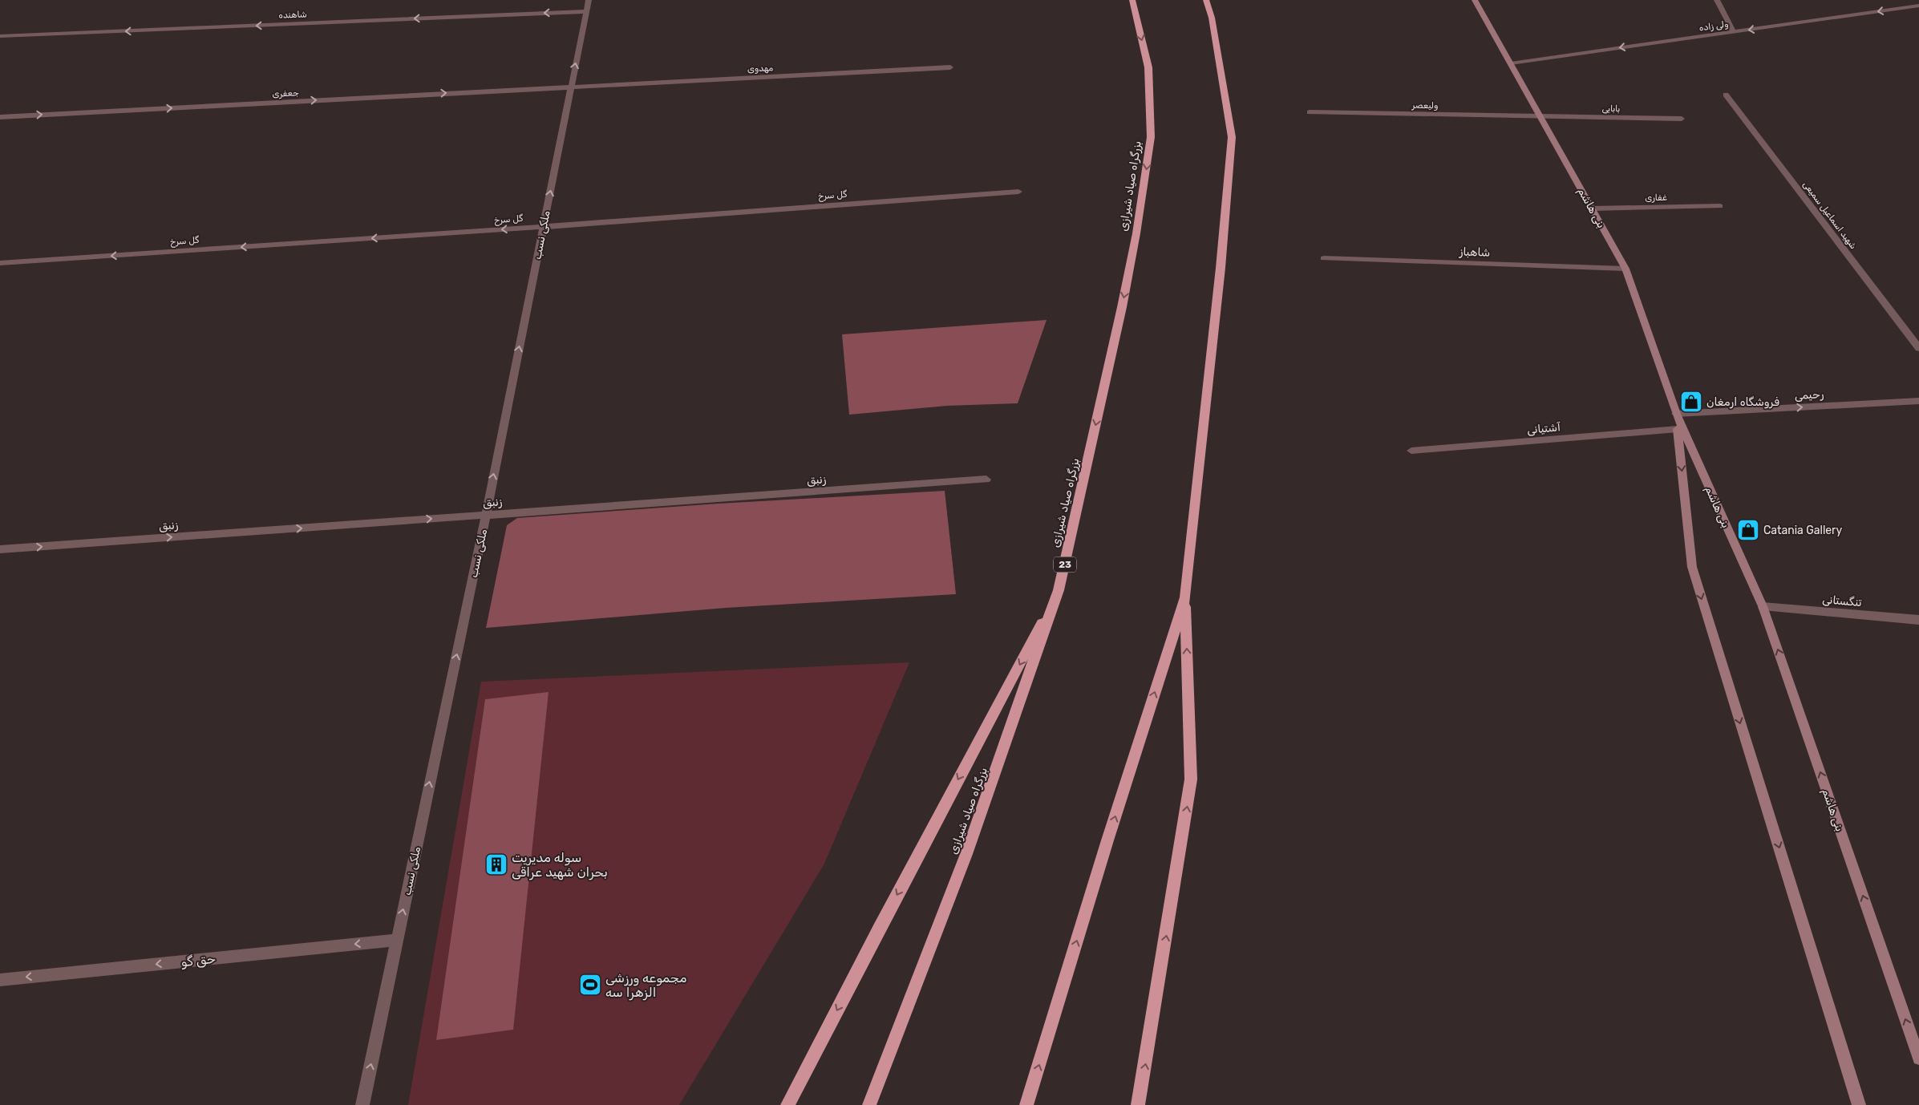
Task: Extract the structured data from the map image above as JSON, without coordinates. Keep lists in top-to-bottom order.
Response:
{
  "streets": {
    "highway": ["بزرگراه صیاد شیرازی", "23"],
    "main road": ["بنی هاشم"],
    "street": [
      "شاهنده",
      "ولی زاده",
      "مهدوی",
      "جعفری",
      "ولیعصر",
      "بابایی",
      "گل سرخ",
      "غفاری",
      "شهید اسماعیل سمیعی",
      "ملکی نسب",
      "شاهباز",
      "رحیمی",
      "آشتیانی",
      "زنبق",
      "تنگستانی",
      "حق گو"
    ]
  },
  "crossings": [
    ["شاهنده", "ملکی نسب"],
    ["ولی زاده", "بنی هاشم"],
    ["مهدوی", "جعفری"],
    ["مهدوی", "ملکی نسب"],
    ["جعفری", "ملکی نسب"],
    ["ولیعصر", "بابایی"],
    ["ولیعصر", "بنی هاشم"],
    ["بابایی", "بنی هاشم"],
    ["گل سرخ", "ملکی نسب"],
    ["غفاری", "بنی هاشم"],
    ["بنی هاشم", "شاهباز"],
    ["بنی هاشم", "رحیمی"],
    ["بنی هاشم", "تنگستانی"],
    ["ملکی نسب", "زنبق"],
    ["ملکی نسب", "حق گو"]
  ],
  "one_way": [
    "شاهنده",
    "ولی زاده",
    "جعفری",
    "گل سرخ",
    "ملکی نسب",
    "رحیمی",
    "زنبق",
    "حق گو"
  ],
  "places": {
    "shop": ["فروشگاه ارمغان", "Catania Gallery"],
    "building": ["سوله مدیریت بحران شهید عراقی"],
    "sports": ["مجموعه ورزشی الزهرا سه"]
  }
}
